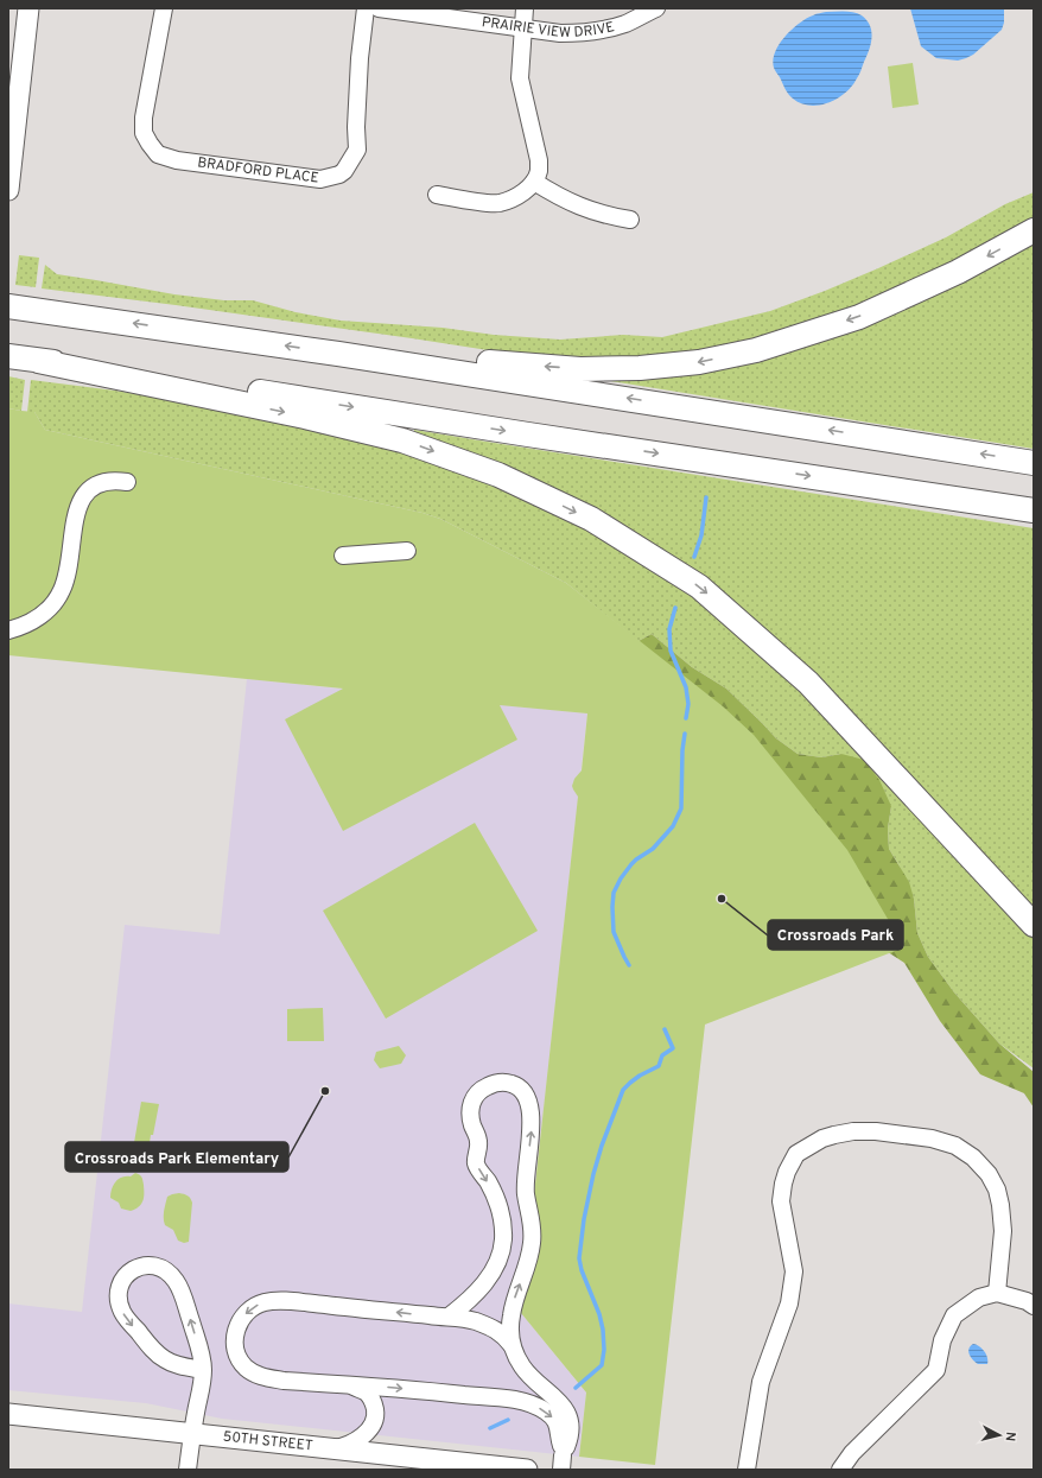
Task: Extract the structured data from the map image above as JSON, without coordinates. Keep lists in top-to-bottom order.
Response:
{
  "streets": {
    "main road": ["50TH STREET"],
    "street": ["PRAIRIE VIEW DRIVE", "BRADFORD PLACE"]
  },
  "places": ["Crossroads Park", "Crossroads Park Elementary"],
  "north": "right"
}
